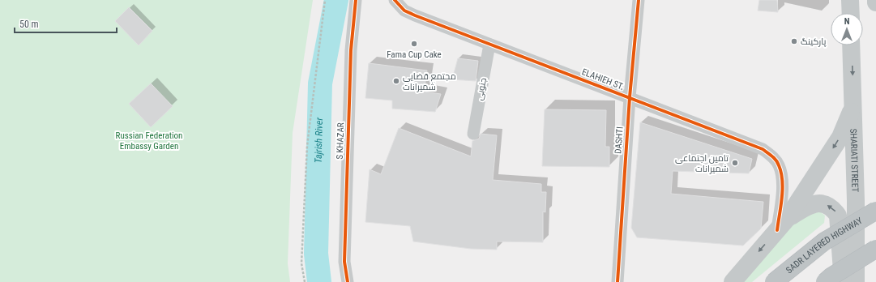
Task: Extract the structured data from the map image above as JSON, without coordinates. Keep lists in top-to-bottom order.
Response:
{
  "streets": {
    "highway": ["SADR LAYERED HIGHWAY"],
    "main road": ["SHARIATI STREET"],
    "street": [
      "ELAHIEH ST.",
      "جنوبی",
      "DASHTI",
      "S KHAZAR"
    ]
  },
  "crossings": [
    ["ELAHIEH ST.", "جنوبی"],
    ["ELAHIEH ST.", "DASHTI"]
  ],
  "water": ["Tajrish River"],
  "parks": ["Russian Federation Embassy Garden"],
  "places": [
    "پارکینگ",
    "Fama Cup Cake",
    "مجتمع قضایی شمیرانات",
    "تامین اجتماعی شمیرانات"
  ],
  "scale_bar": "50 m",
  "north": "top"
}
